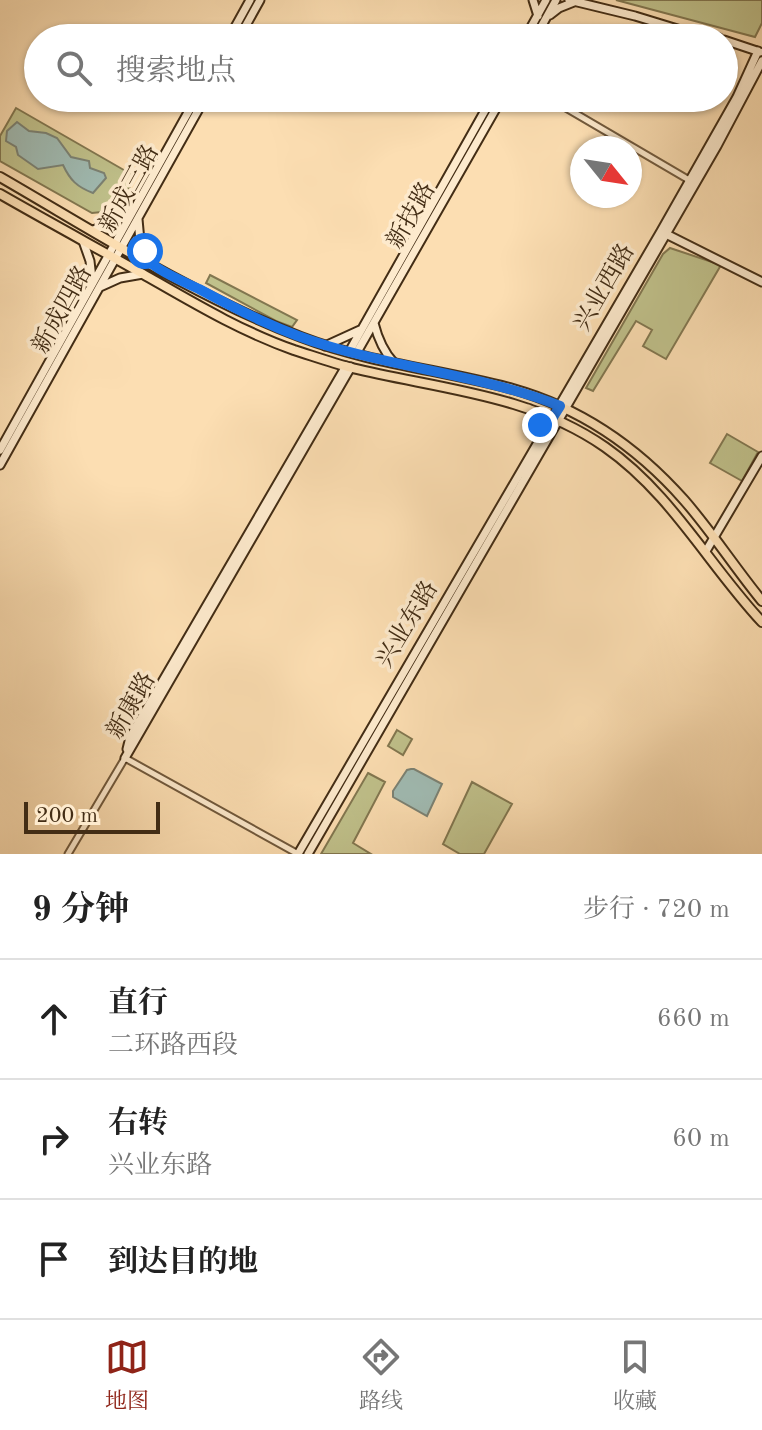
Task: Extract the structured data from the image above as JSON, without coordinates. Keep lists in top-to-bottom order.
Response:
{
  "streets": {
    "street": [
      "新成三路",
      "新技路",
      "兴业西路",
      "新成四路",
      "兴业东路",
      "新康路"
    ]
  },
  "crossings": [
    ["新成三路", "新成四路"],
    ["兴业西路", "兴业东路"]
  ],
  "scale_bar": "200 m",
  "north": "bottom right",
  "page": {
    "search": "搜索地点",
    "scale": "200 m",
    "heading": ["9 分钟", "步行 · 720 m"],
    "list": [
      ["直行", "二环路西段", "660 m"],
      ["右转", "兴业东路", "60 m"],
      "到达目的地"
    ],
    "nav": ["地图", "路线", "收藏"]
  }
}
